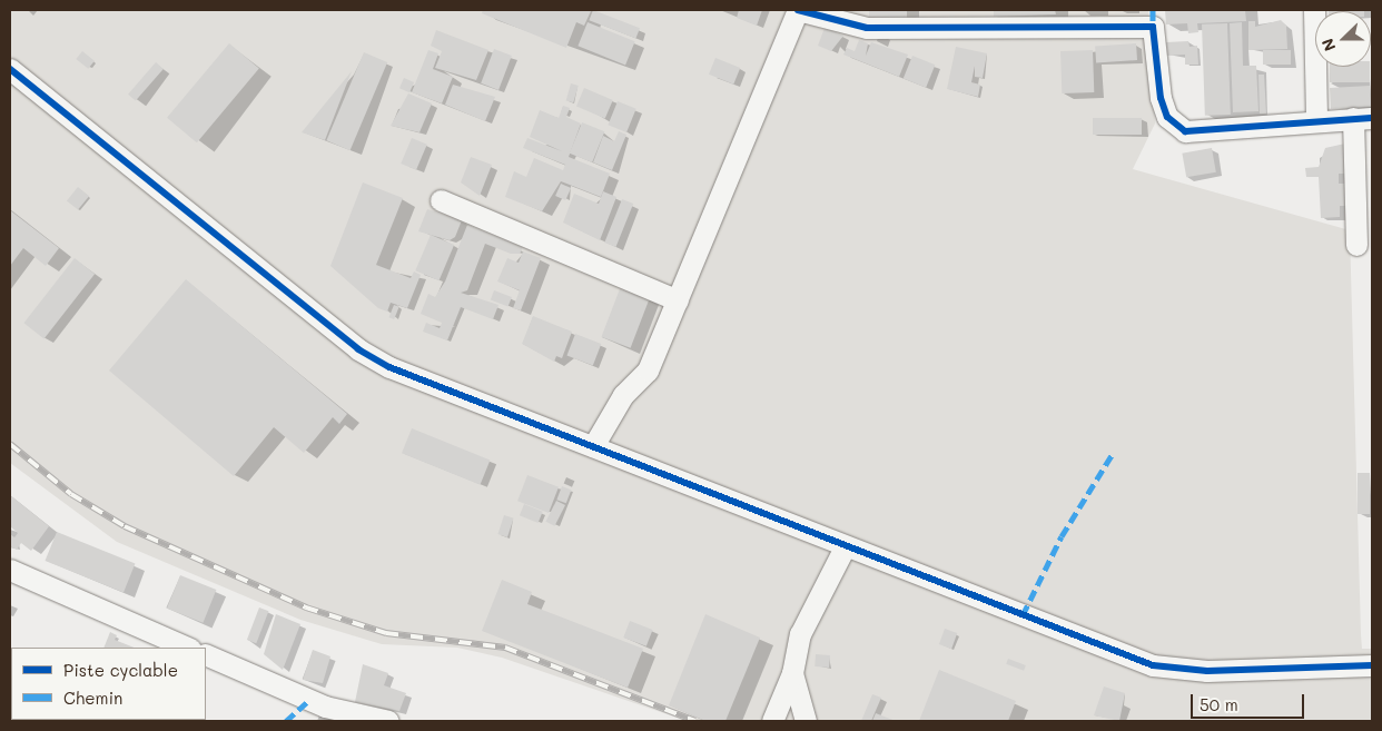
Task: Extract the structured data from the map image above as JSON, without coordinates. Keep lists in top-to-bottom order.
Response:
{
  "legend": ["Piste cyclable", "Chemin"],
  "scale_bar": "50 m",
  "north": "left"
}
